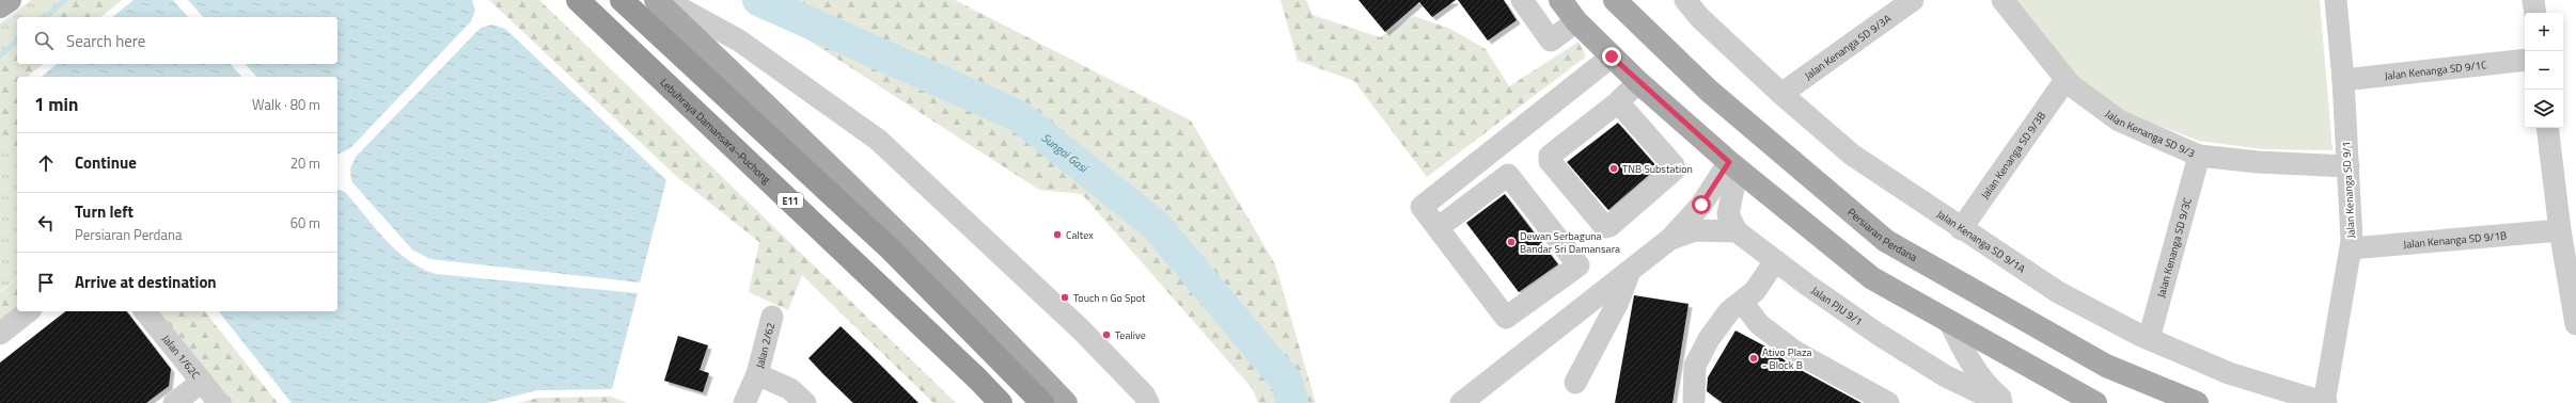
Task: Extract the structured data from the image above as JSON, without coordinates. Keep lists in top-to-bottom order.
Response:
{
  "streets": {
    "highway": ["Lebuhraya Damansara–Puchong", "E11"],
    "main road": ["Persiaran Perdana"],
    "street": [
      "Jalan Kenanga SD 9/3A",
      "Jalan Kenanga SD 9/1C",
      "Jalan Kenanga SD 9/3",
      "Jalan Kenanga SD 9/3B",
      "Jalan Kenanga SD 9/1",
      "Jalan Kenanga SD 9/1B",
      "Jalan Kenanga SD 9/1A",
      "Jalan Kenanga SD 9/3C",
      "Jalan PJU 9/1",
      "Jalan 2/62",
      "Jalan 1/62C"
    ]
  },
  "crossings": [
    ["Jalan Kenanga SD 9/3A", "Jalan Kenanga SD 9/1A"],
    ["Jalan Kenanga SD 9/1C", "Jalan Kenanga SD 9/1"],
    ["Jalan Kenanga SD 9/3", "Jalan Kenanga SD 9/3B"],
    ["Jalan Kenanga SD 9/3", "Jalan Kenanga SD 9/1"],
    ["Jalan Kenanga SD 9/3", "Jalan Kenanga SD 9/3C"],
    ["Jalan Kenanga SD 9/3B", "Jalan Kenanga SD 9/1A"],
    ["Jalan Kenanga SD 9/1", "Jalan Kenanga SD 9/1B"],
    ["Jalan Kenanga SD 9/1", "Jalan Kenanga SD 9/1A"],
    ["Jalan Kenanga SD 9/1A", "Jalan Kenanga SD 9/3C"]
  ],
  "water": ["Sungai Gasi"],
  "places": [
    "TNB Substation",
    "Caltex",
    "Dewan Serbaguna Bandar Sri Damansara",
    "Touch n Go Spot",
    "Tealive",
    "Ativo Plaza - Block B"
  ],
  "page": {
    "map_buttons": ["+", "−"],
    "search": "Search here",
    "heading": ["1 min", "Walk · 80 m"],
    "list": [
      ["Continue", "20 m"],
      ["Turn left", "Persiaran Perdana", "60 m"],
      "Arrive at destination"
    ]
  }
}
